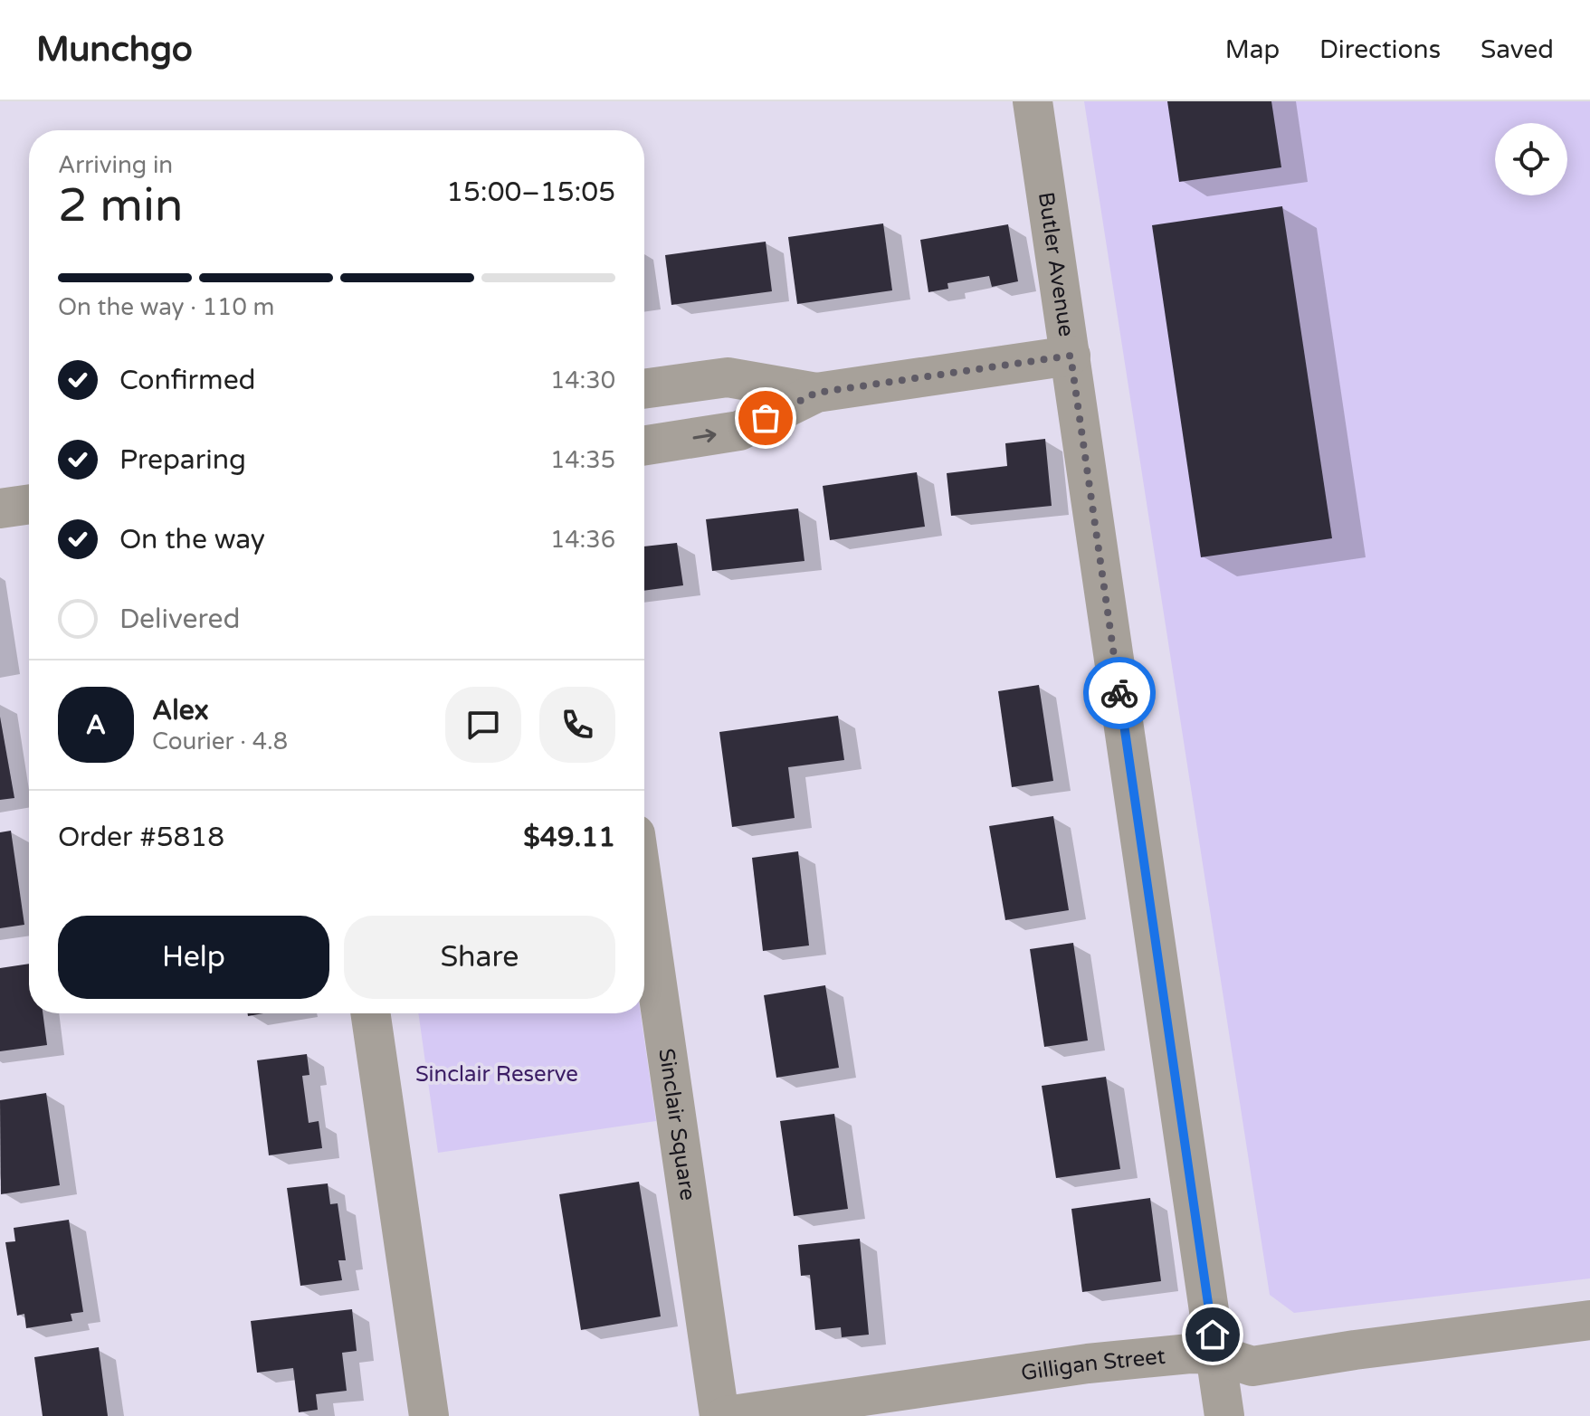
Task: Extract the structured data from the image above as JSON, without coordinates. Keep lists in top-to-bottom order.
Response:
{
  "streets": {
    "street": ["Butler Avenue", "Sinclair Square", "Gilligan Street"]
  },
  "crossings": [
    ["Butler Avenue", "Gilligan Street"]
  ],
  "parks": ["Sinclair Reserve"],
  "page": {
    "header": "Munchgo",
    "nav": ["Map", "Directions", "Saved"],
    "heading": ["2 min", "Arriving in", "15:00–15:05"],
    "panel": [
      "Alex",
      "Courier · 4.8",
      "Order #5818",
      "$49.11"
    ],
    "bar": "On the way · 110 m",
    "list": [
      ["Confirmed", "14:30"],
      ["Preparing", "14:35"],
      ["On the way", "14:36"],
      "Delivered"
    ],
    "round": "A",
    "buttons": ["Help", "Share"]
  }
}
